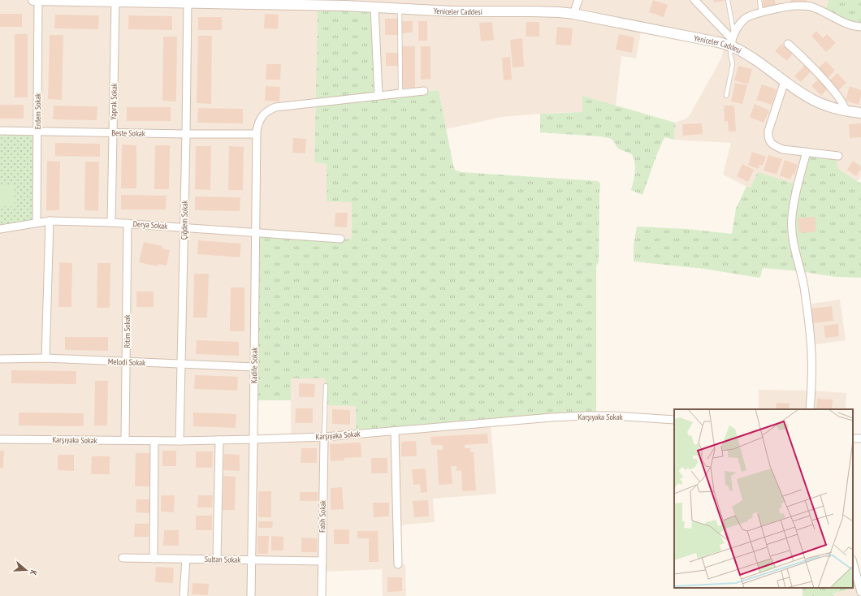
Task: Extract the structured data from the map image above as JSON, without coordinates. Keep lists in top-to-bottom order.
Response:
{
  "streets": {
    "street": [
      "Yeniceler Caddesi",
      "Yaprak Sokak",
      "Erdem Sokak",
      "Beste Sokak",
      "Çiğdem Sokak",
      "Derya Sokak",
      "Ritim Sokak",
      "Melodi Sokak",
      "Kadife Sokak",
      "Karşıyaka Sokak",
      "Fatih Sokak",
      "Sultan Sokak"
    ]
  },
  "crossings": [
    ["Yeniceler Caddesi", "Yaprak Sokak"],
    ["Yeniceler Caddesi", "Erdem Sokak"],
    ["Yeniceler Caddesi", "Çiğdem Sokak"],
    ["Yaprak Sokak", "Beste Sokak"],
    ["Yaprak Sokak", "Derya Sokak"],
    ["Erdem Sokak", "Beste Sokak"],
    ["Erdem Sokak", "Derya Sokak"],
    ["Beste Sokak", "Çiğdem Sokak"],
    ["Beste Sokak", "Kadife Sokak"],
    ["Çiğdem Sokak", "Derya Sokak"],
    ["Çiğdem Sokak", "Melodi Sokak"],
    ["Çiğdem Sokak", "Karşıyaka Sokak"],
    ["Derya Sokak", "Ritim Sokak"],
    ["Derya Sokak", "Kadife Sokak"],
    ["Ritim Sokak", "Melodi Sokak"],
    ["Ritim Sokak", "Karşıyaka Sokak"],
    ["Melodi Sokak", "Kadife Sokak"],
    ["Kadife Sokak", "Karşıyaka Sokak"],
    ["Kadife Sokak", "Sultan Sokak"],
    ["Karşıyaka Sokak", "Fatih Sokak"],
    ["Fatih Sokak", "Sultan Sokak"]
  ],
  "north": "right"
}
